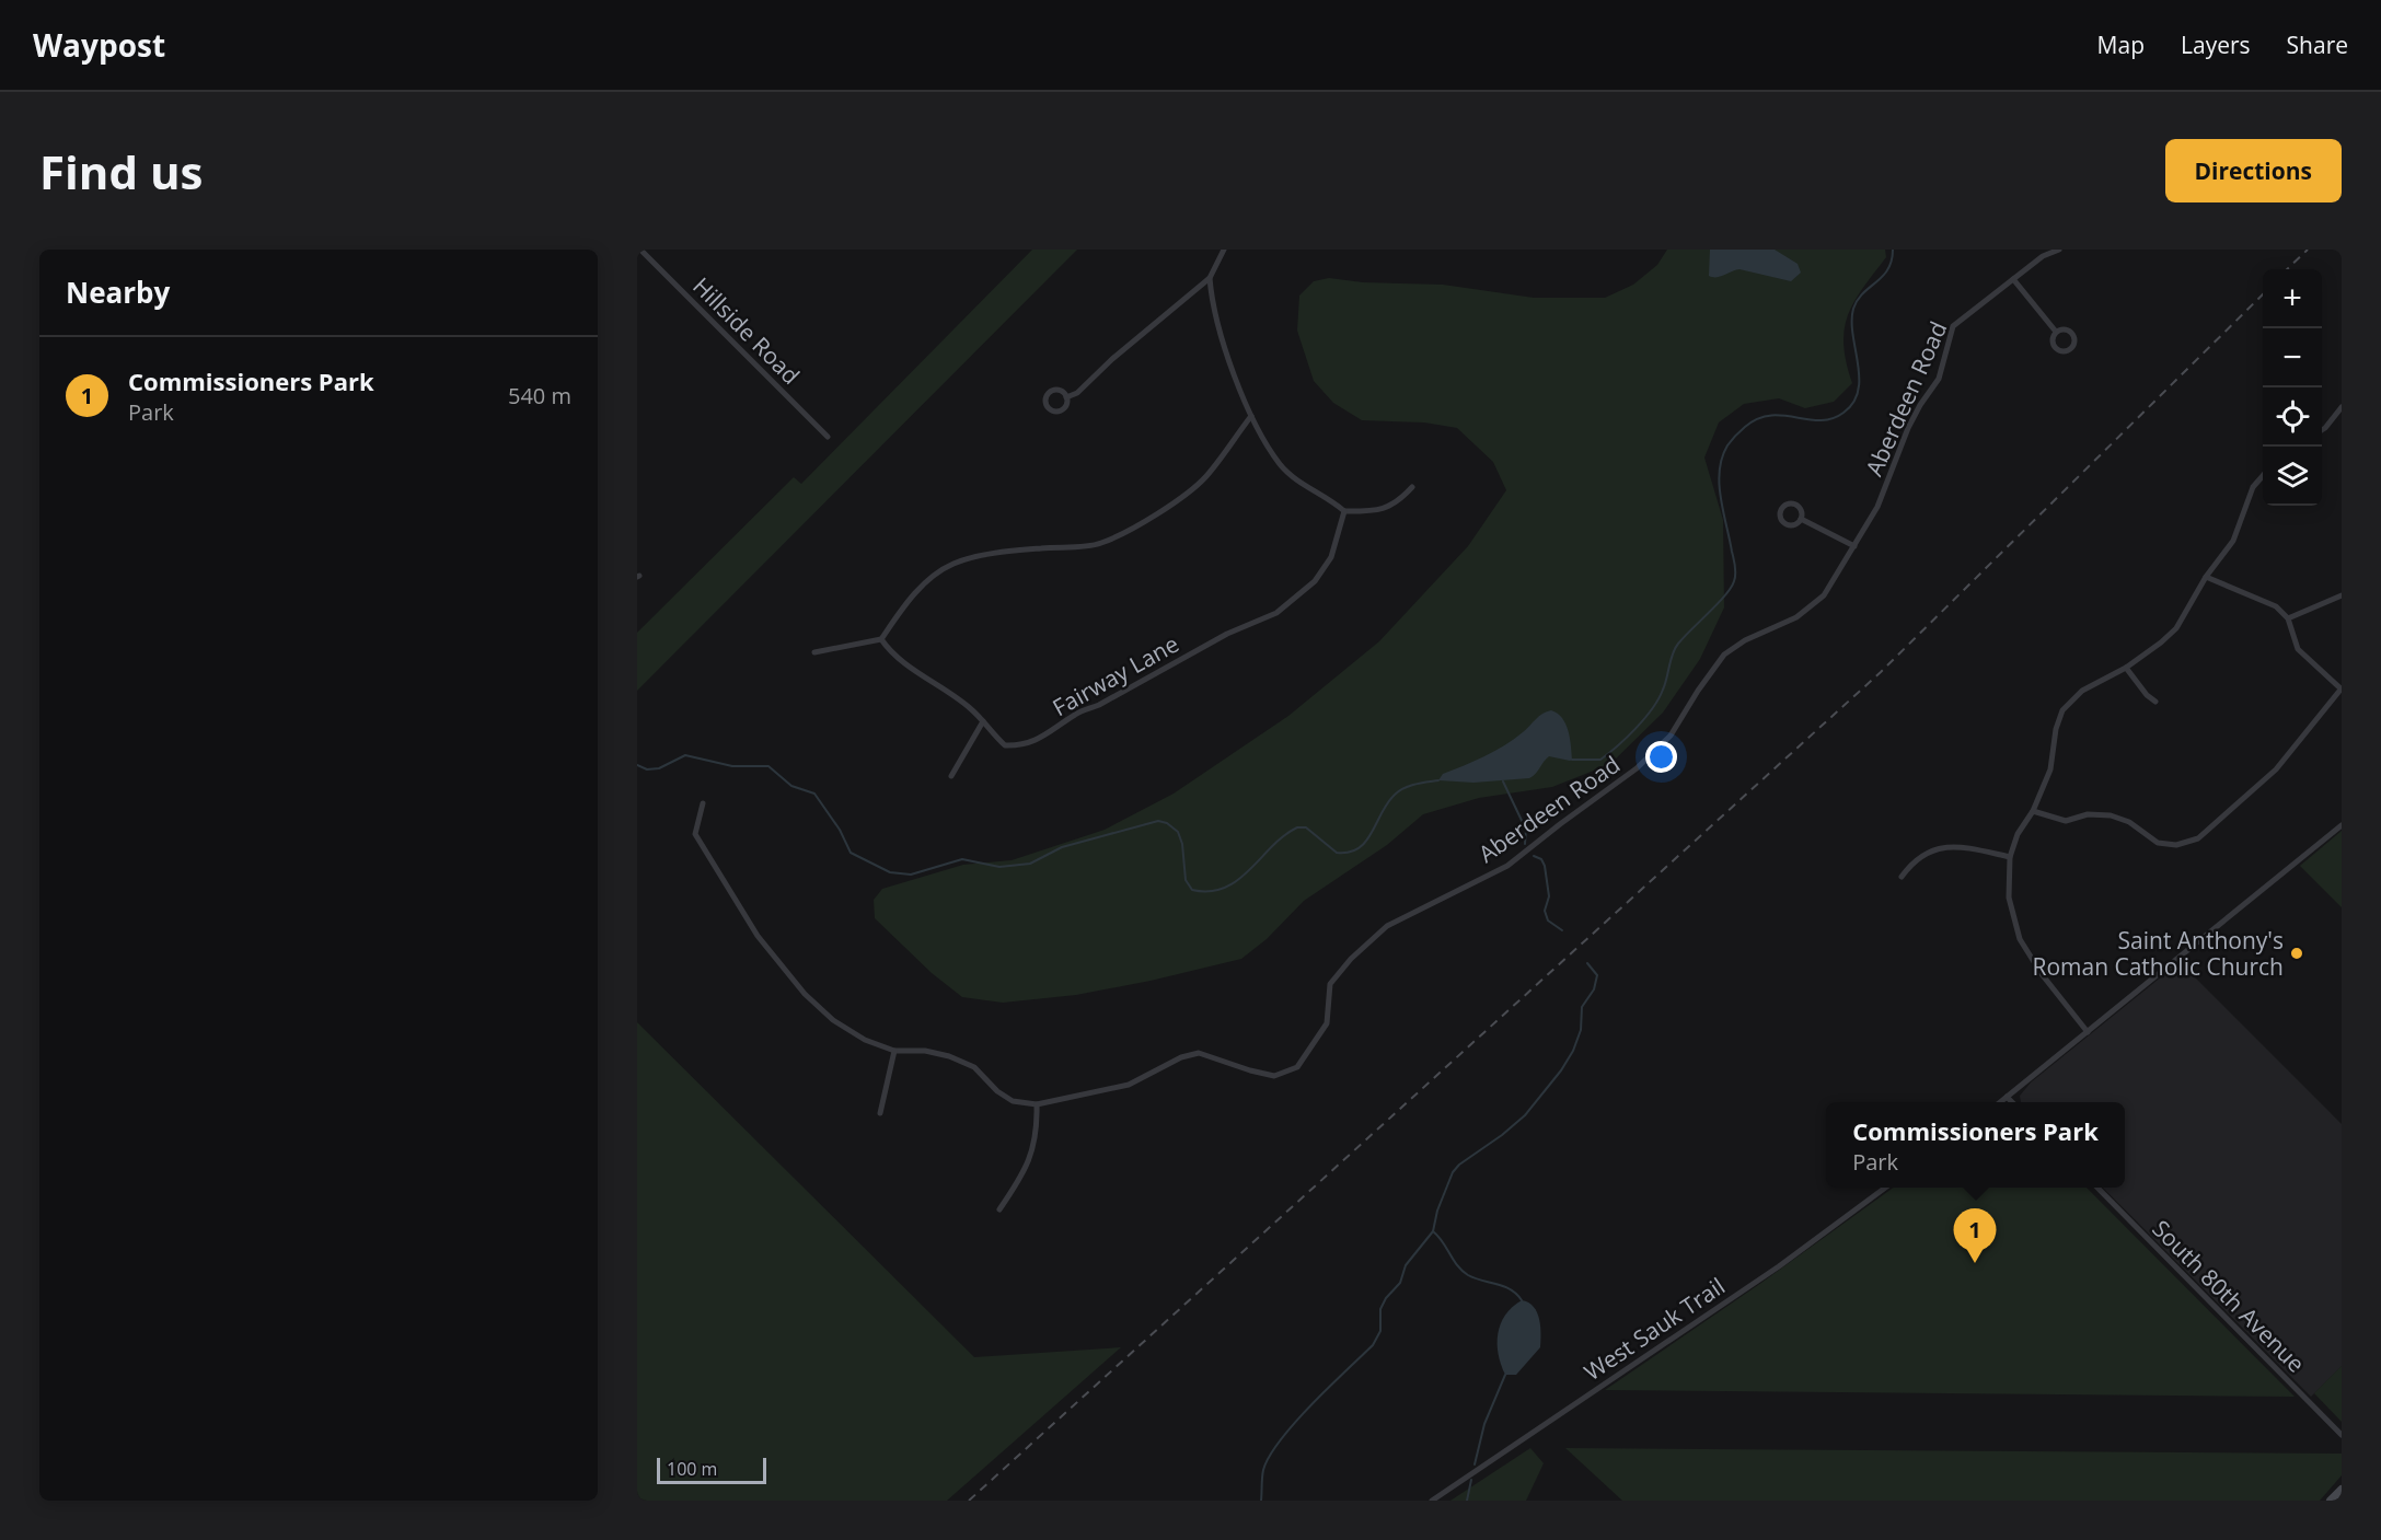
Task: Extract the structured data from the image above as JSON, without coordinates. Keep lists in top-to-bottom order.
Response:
{
  "streets": {
    "street": [
      "Hillside Road",
      "Aberdeen Road",
      "Fairway Lane",
      "South 80th Avenue",
      "West Sauk Trail"
    ]
  },
  "places": ["Saint Anthony's Roman Catholic Church"],
  "scale_bar": "100 m",
  "page": {
    "header": "Waypost",
    "nav": ["Map", "Layers", "Share"],
    "buttons": "Directions",
    "title": "Find us",
    "heading": "Nearby",
    "map_buttons": ["+", "−"],
    "list": [
      {
        "mark": "1",
        "name": "Commissioners Park",
        "note": "Park",
        "value": "540 m"
      }
    ],
    "popup": ["Commissioners Park", "Park"],
    "pins": "1",
    "scale": "100 m"
  }
}
